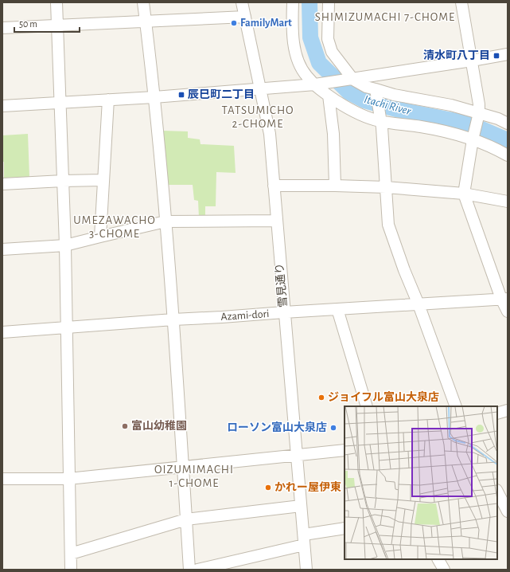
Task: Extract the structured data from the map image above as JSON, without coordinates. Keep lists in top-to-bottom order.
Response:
{
  "streets": {
    "street": ["雪見通り", "Azami-dori"]
  },
  "crossings": [
    ["雪見通り", "Azami-dori"]
  ],
  "districts": [
    "SHIMIZUMACHI 7-CHOME",
    "TATSUMICHO 2-CHOME",
    "UMEZAWACHO 3-CHOME",
    "OIZUMIMACHI 1-CHOME"
  ],
  "water": ["Itachi River"],
  "places": {
    "other": [
      "FamilyMart",
      "ジョイフル富山大泉店",
      "富山幼稚園",
      "ローソン富山大泉店",
      "かれー屋伊東"
    ],
    "transit": ["清水町八丁目", "辰巳町二丁目"]
  },
  "scale_bar": "50 m"
}
